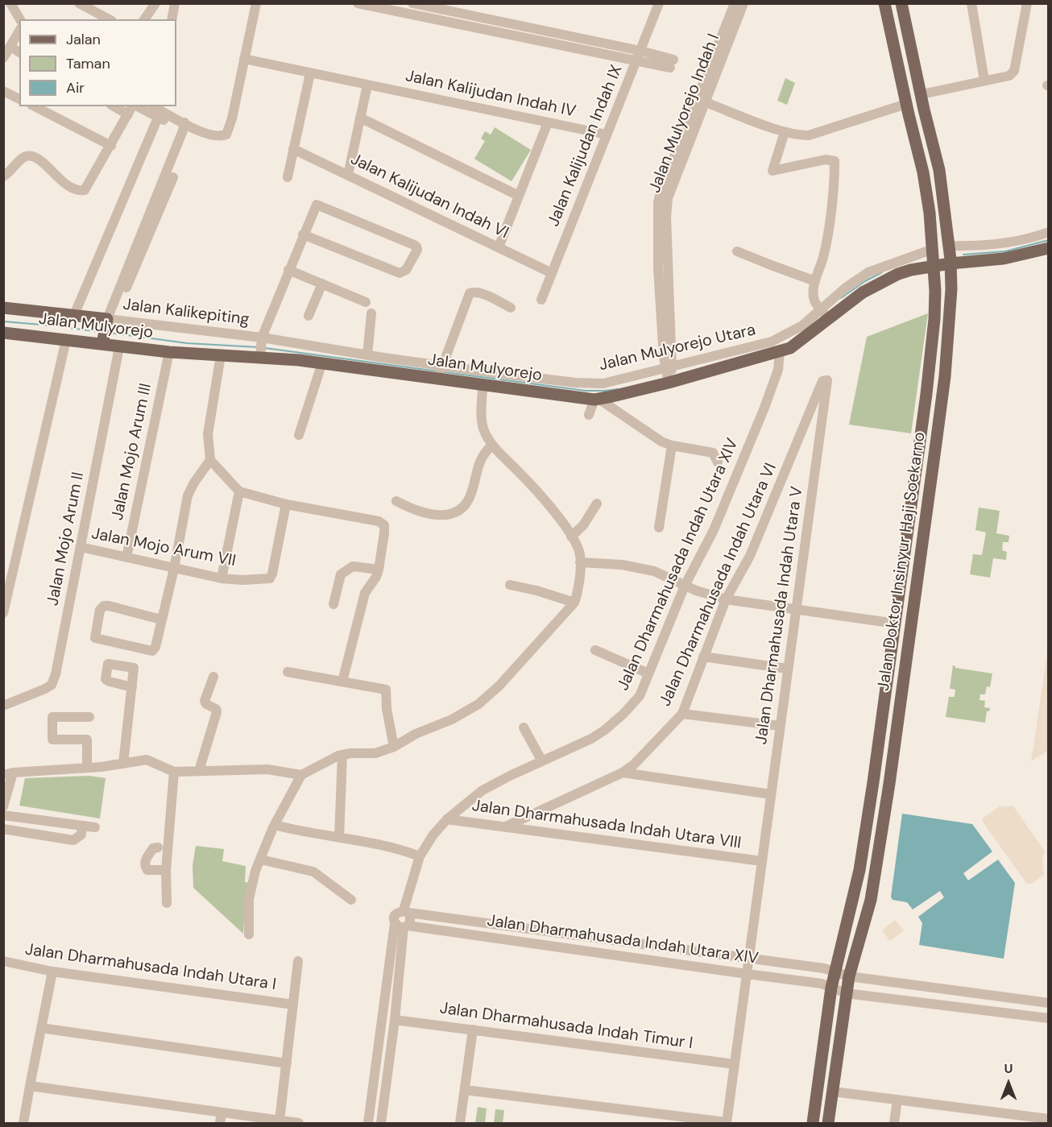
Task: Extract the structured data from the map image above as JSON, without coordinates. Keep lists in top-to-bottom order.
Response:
{
  "streets": {
    "main road": ["Jalan Mulyorejo", "Jalan Doktor Insinyur Haji Soekarno"],
    "street": [
      "Jalan Kalijudan Indah IV",
      "Jalan Mulyorejo Indah I",
      "Jalan Kalijudan Indah IX",
      "Jalan Kalijudan Indah VI",
      "Jalan Kalikepiting",
      "Jalan Mulyorejo Utara",
      "Jalan Mojo Arum III",
      "Jalan Mojo Arum II",
      "Jalan Mojo Arum VII",
      "Jalan Dharmahusada Indah Utara XIV",
      "Jalan Dharmahusada Indah Utara VI",
      "Jalan Dharmahusada Indah Utara V",
      "Jalan Dharmahusada Indah Utara VIII",
      "Jalan Dharmahusada Indah Utara I",
      "Jalan Dharmahusada Indah Timur I"
    ]
  },
  "crossings": [
    ["Jalan Kalijudan Indah IV", "Jalan Kalijudan Indah IX"],
    ["Jalan Kalijudan Indah IX", "Jalan Kalijudan Indah VI"],
    ["Jalan Kalikepiting", "Jalan Mulyorejo"],
    ["Jalan Mulyorejo", "Jalan Mulyorejo Utara"],
    ["Jalan Mulyorejo", "Jalan Mojo Arum III"],
    ["Jalan Mulyorejo", "Jalan Mojo Arum II"],
    ["Jalan Mulyorejo", "Jalan Doktor Insinyur Haji Soekarno"],
    ["Jalan Mulyorejo", "Jalan Dharmahusada Indah Utara XIV"],
    ["Jalan Mojo Arum III", "Jalan Mojo Arum VII"],
    ["Jalan Mojo Arum II", "Jalan Mojo Arum VII"],
    ["Jalan Doktor Insinyur Haji Soekarno", "Jalan Dharmahusada Indah Utara XIV"],
    ["Jalan Dharmahusada Indah Utara XIV", "Jalan Dharmahusada Indah Utara V"],
    ["Jalan Dharmahusada Indah Utara XIV", "Jalan Dharmahusada Indah Utara VIII"],
    ["Jalan Dharmahusada Indah Utara VI", "Jalan Dharmahusada Indah Utara V"],
    ["Jalan Dharmahusada Indah Utara VI", "Jalan Dharmahusada Indah Utara VIII"],
    ["Jalan Dharmahusada Indah Utara V", "Jalan Dharmahusada Indah Utara VIII"],
    ["Jalan Dharmahusada Indah Utara V", "Jalan Dharmahusada Indah Timur I"]
  ],
  "legend": ["Jalan", "Taman", "Air"],
  "north": "top"
}
